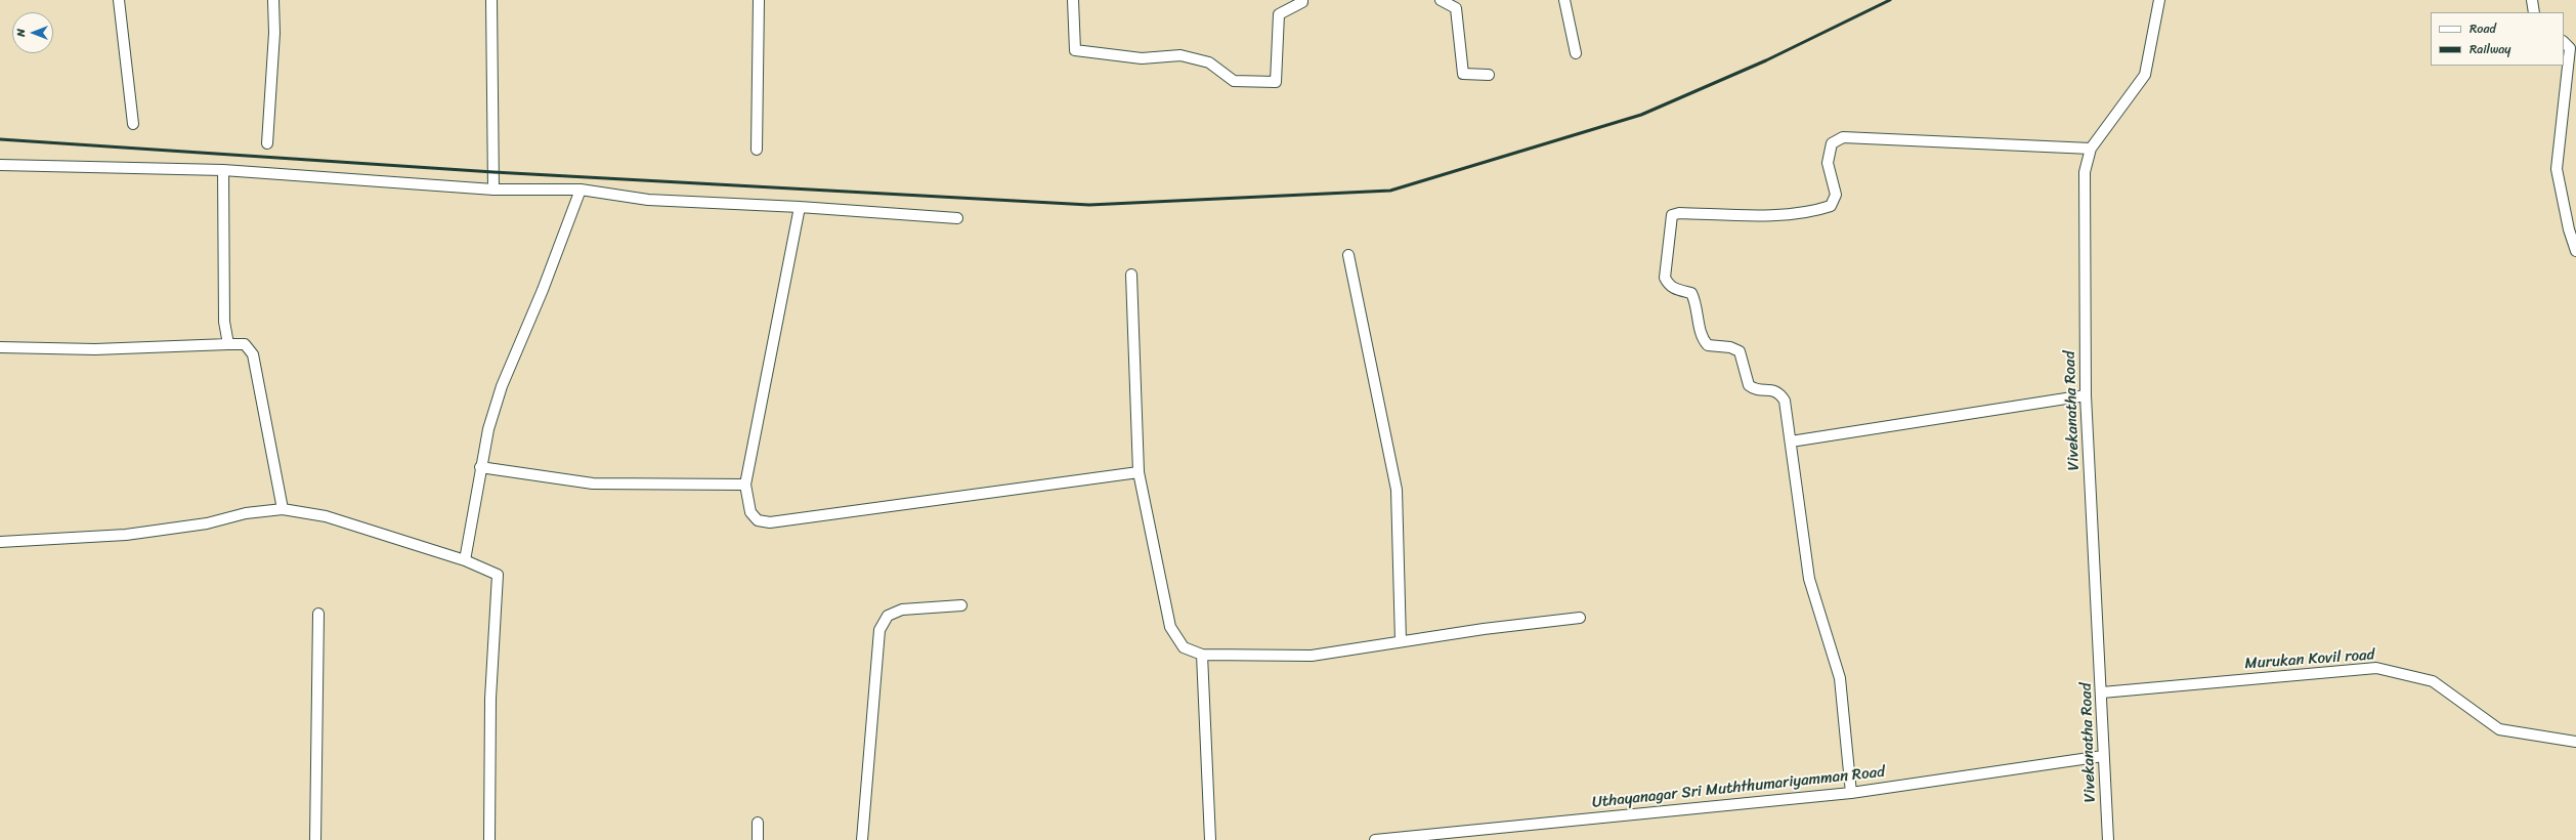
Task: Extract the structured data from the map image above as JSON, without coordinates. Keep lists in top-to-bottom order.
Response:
{
  "streets": {
    "street": ["Vivekanatha Road", "Murukan Kovil road", "Uthayanagar Sri Muththumariyamman Road"]
  },
  "crossings": [
    ["Vivekanatha Road", "Murukan Kovil road"],
    ["Vivekanatha Road", "Uthayanagar Sri Muththumariyamman Road"]
  ],
  "legend": ["Road", "Railway"],
  "north": "left"
}
